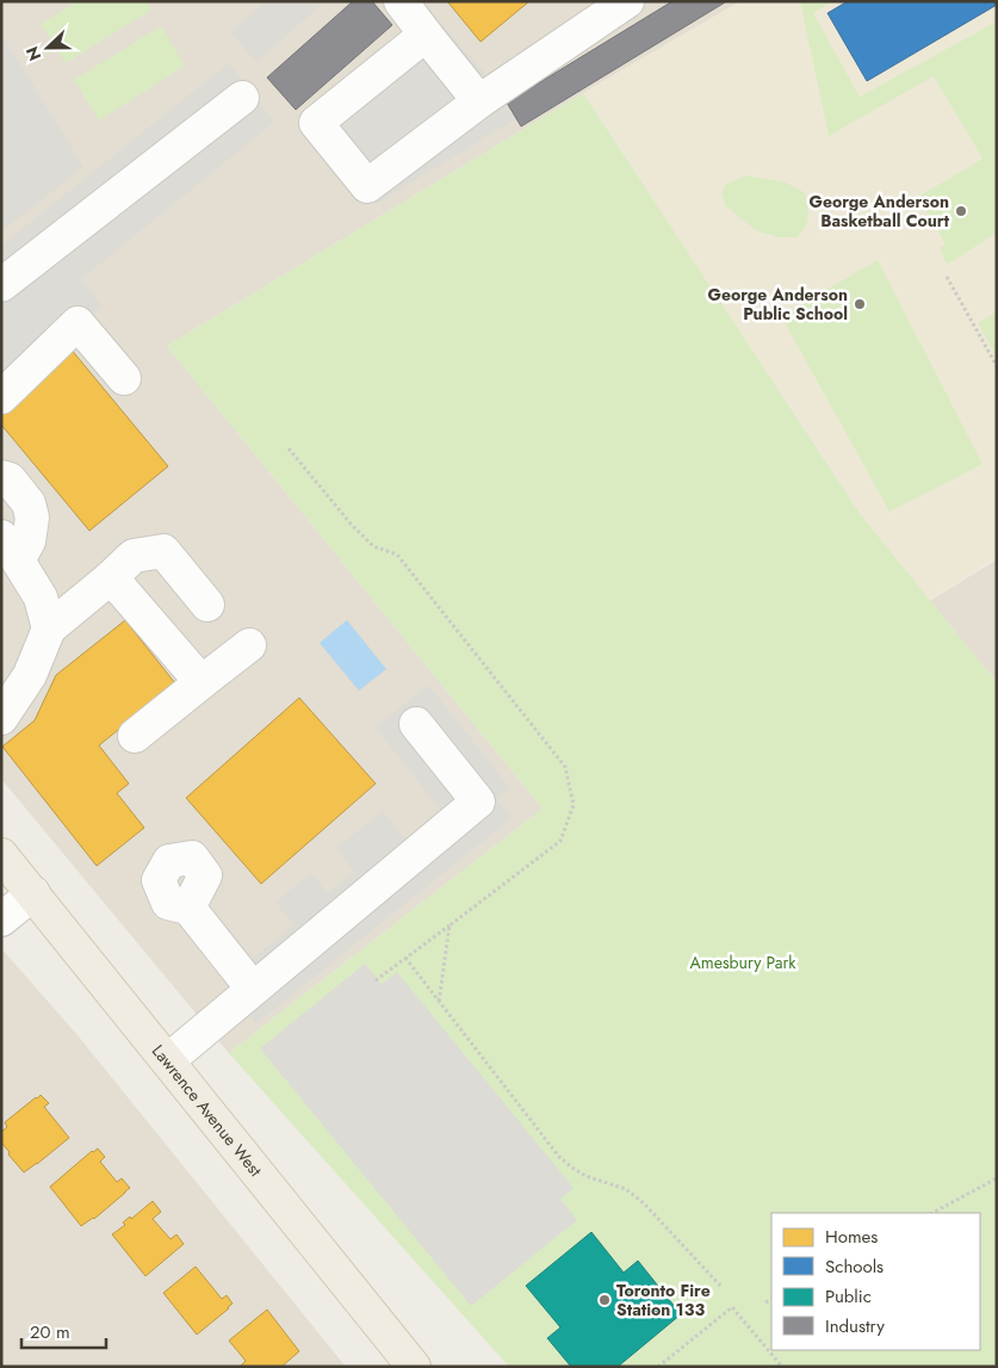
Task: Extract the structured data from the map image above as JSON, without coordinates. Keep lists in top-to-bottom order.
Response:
{
  "streets": {
    "main road": ["Lawrence Avenue West"]
  },
  "parks": ["Amesbury Park"],
  "places": ["George Anderson Basketball Court", "George Anderson Public School", "Toronto Fire Station 133"],
  "legend": [
    "Homes",
    "Schools",
    "Public",
    "Industry"
  ],
  "scale_bar": "20 m",
  "north": "left"
}
